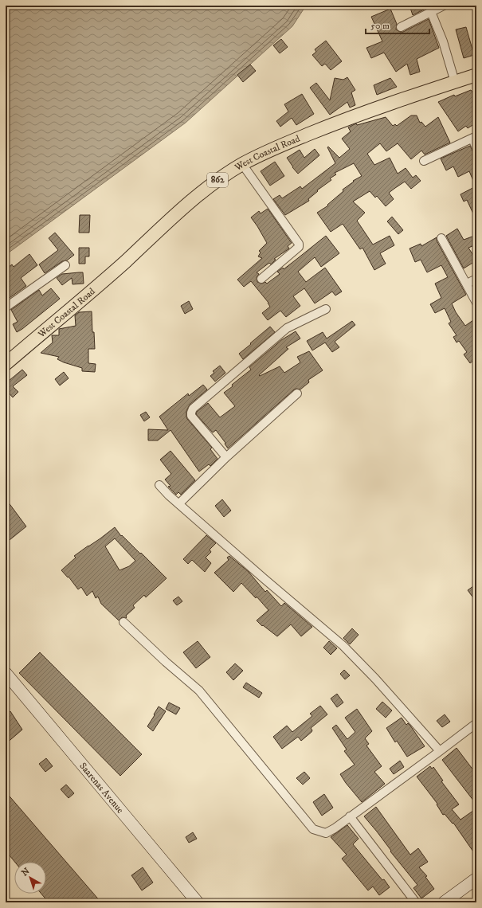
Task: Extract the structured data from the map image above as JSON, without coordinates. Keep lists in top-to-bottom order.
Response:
{
  "streets": {
    "main road": ["West Coastal Road", "862", "Saarenas Avenue"]
  },
  "scale_bar": "50 m",
  "north": "top left"
}
